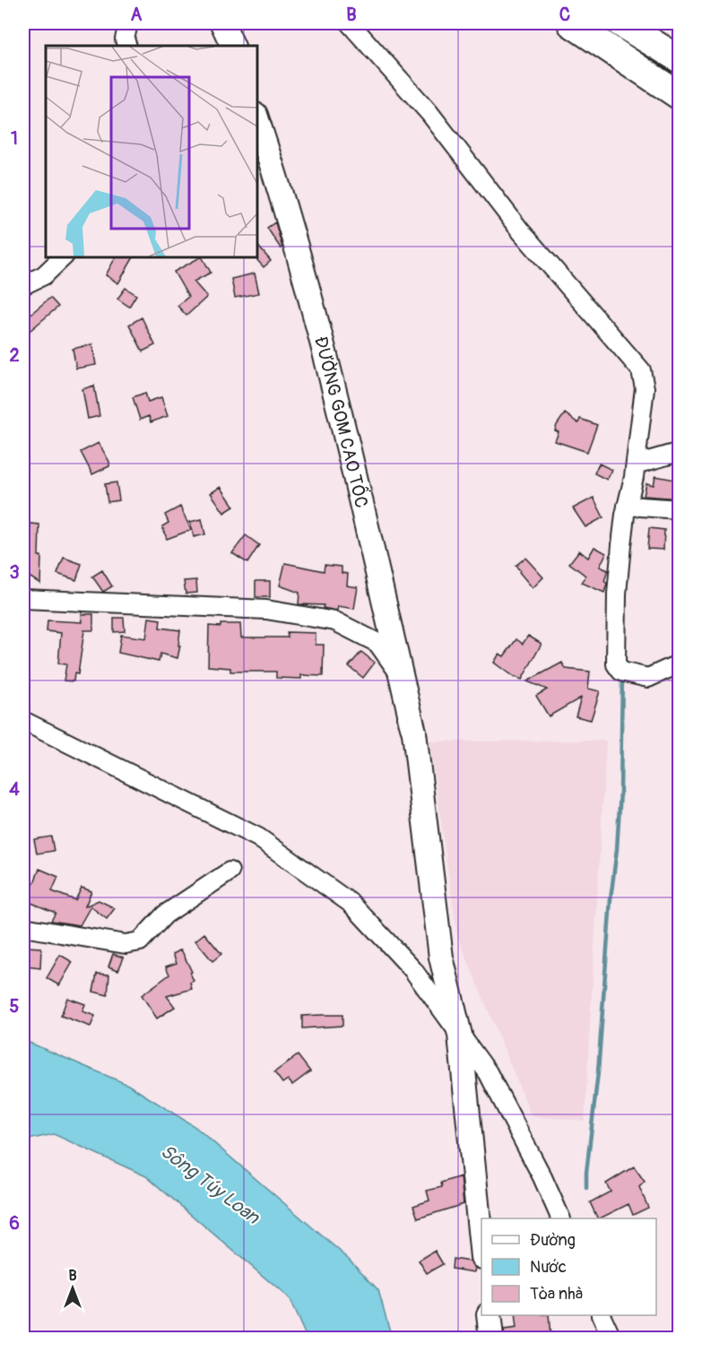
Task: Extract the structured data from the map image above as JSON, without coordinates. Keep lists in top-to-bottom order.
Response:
{
  "streets": {
    "main road": ["ĐƯỜNG GOM CAO TỐC"]
  },
  "water": ["Sông Túy Loan"],
  "legend": ["Đường", "Nước", "Tòa nhà"],
  "north": "top",
  "grid": {
    "columns": ["A", "B", "C"],
    "rows": [
      "1",
      "2",
      "3",
      "4",
      "5",
      "6"
    ]
  }
}
